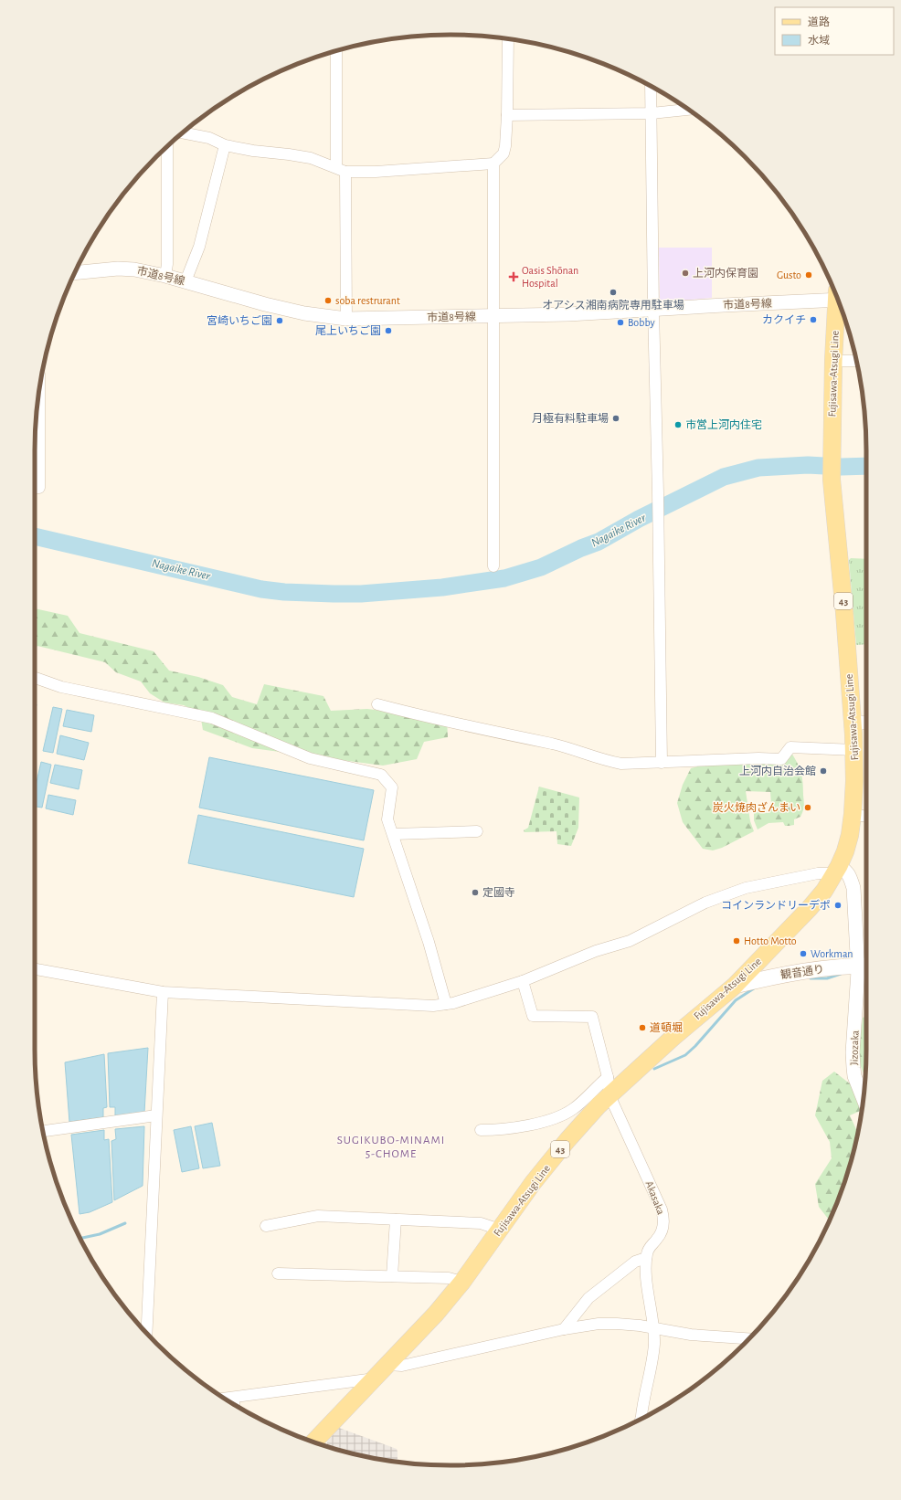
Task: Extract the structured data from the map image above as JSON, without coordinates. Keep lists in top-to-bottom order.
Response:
{
  "streets": {
    "main road": ["Fujisawa-Atsugi Line", "43", "観音通り"],
    "street": ["市道8号線", "Jizozaka", "Akasaka"]
  },
  "crossings": [
    ["Fujisawa-Atsugi Line", "観音通り"],
    ["Fujisawa-Atsugi Line", "Jizozaka"],
    ["Fujisawa-Atsugi Line", "Akasaka"],
    ["観音通り", "Jizozaka"]
  ],
  "districts": ["SUGIKUBO-MINAMI 5-CHOME"],
  "water": ["Nagaike River"],
  "places": {
    "other": [
      "上河内保育園",
      "Gusto",
      "オアシス湘南病院専用駐車場",
      "soba restrurant",
      "カクイチ",
      "宮崎いちご園",
      "Bobby",
      "尾上いちご園",
      "月極有料駐車場",
      "市営上河内住宅",
      "上河内自治会館",
      "炭火焼肉ざんまい",
      "定國寺",
      "コインランドリーデポ",
      "Hotto Motto",
      "Workman",
      "道頓堀"
    ],
    "health": ["Oasis Shōnan Hospital"]
  },
  "legend": ["道路", "水域"]
}
